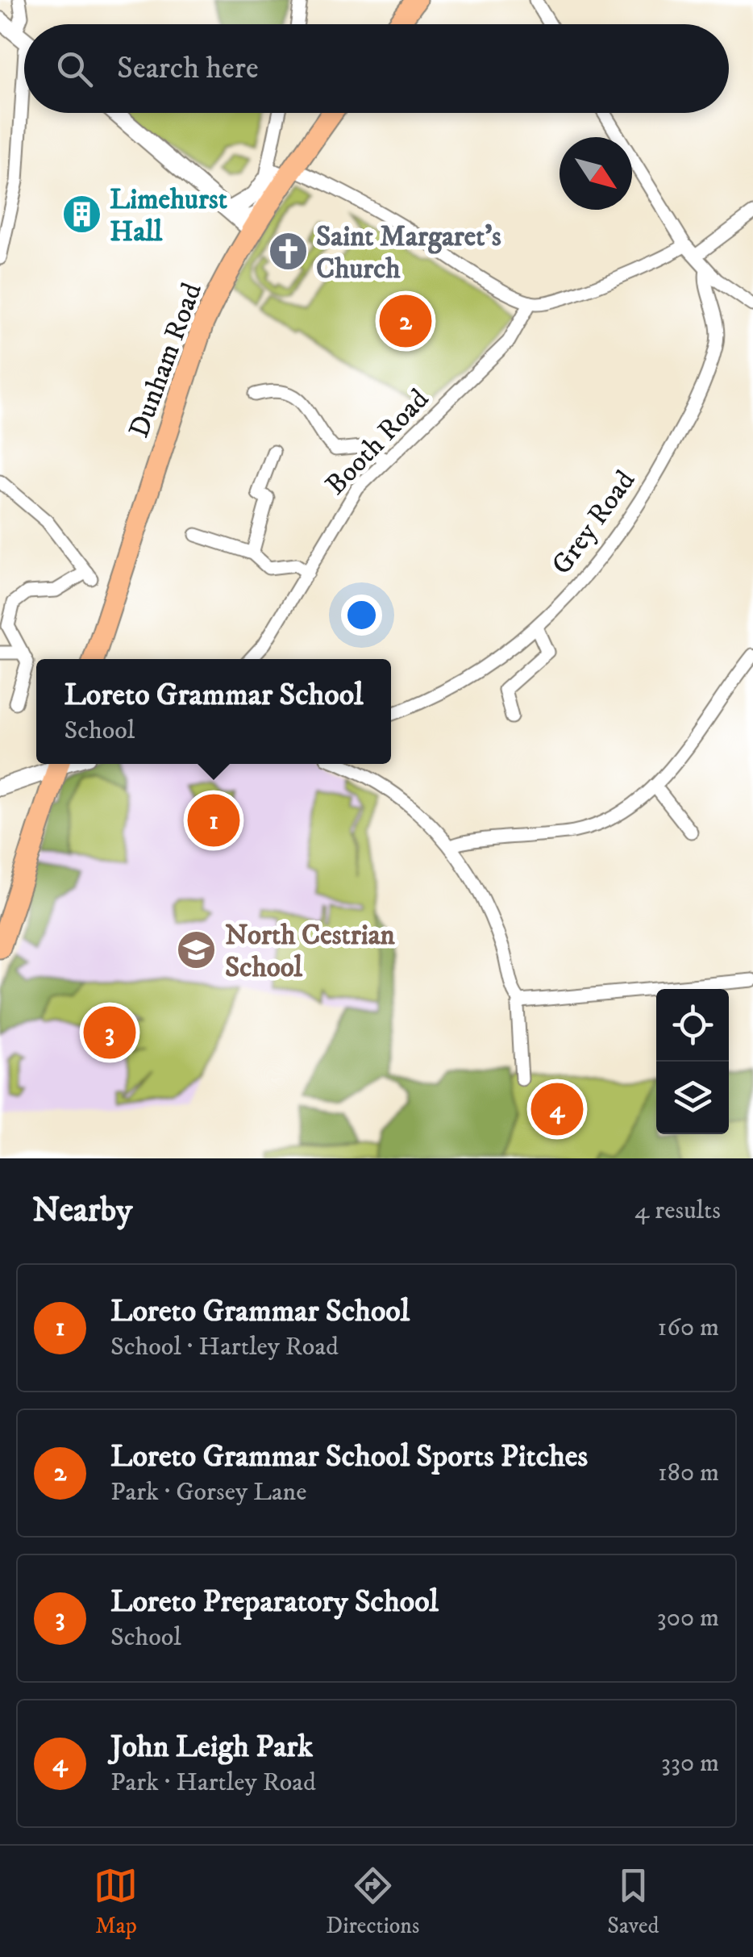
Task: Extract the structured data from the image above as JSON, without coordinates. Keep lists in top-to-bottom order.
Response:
{
  "streets": {
    "highway": ["Dunham Road"],
    "street": ["Booth Road", "Grey Road"]
  },
  "places": {
    "building": ["Limehurst Hall"],
    "church": ["Saint Margaret's Church"],
    "school or university": ["North Cestrian School"]
  },
  "north": "bottom right",
  "page": {
    "search": "Search here",
    "pins": [
      "2",
      "1",
      "3",
      "4"
    ],
    "popup": ["Loreto Grammar School", "School"],
    "heading": ["Nearby", "4 results"],
    "list": [
      {
        "mark": "1",
        "name": "Loreto Grammar School",
        "note": "School · Hartley Road",
        "value": "160 m"
      },
      {
        "mark": "2",
        "name": "Loreto Grammar School Sports Pitches",
        "note": "Park · Gorsey Lane",
        "value": "180 m"
      },
      {
        "mark": "3",
        "name": "Loreto Preparatory School",
        "note": "School",
        "value": "300 m"
      },
      {
        "mark": "4",
        "name": "John Leigh Park",
        "note": "Park · Hartley Road",
        "value": "330 m"
      }
    ],
    "nav": ["Map", "Directions", "Saved"]
  }
}
